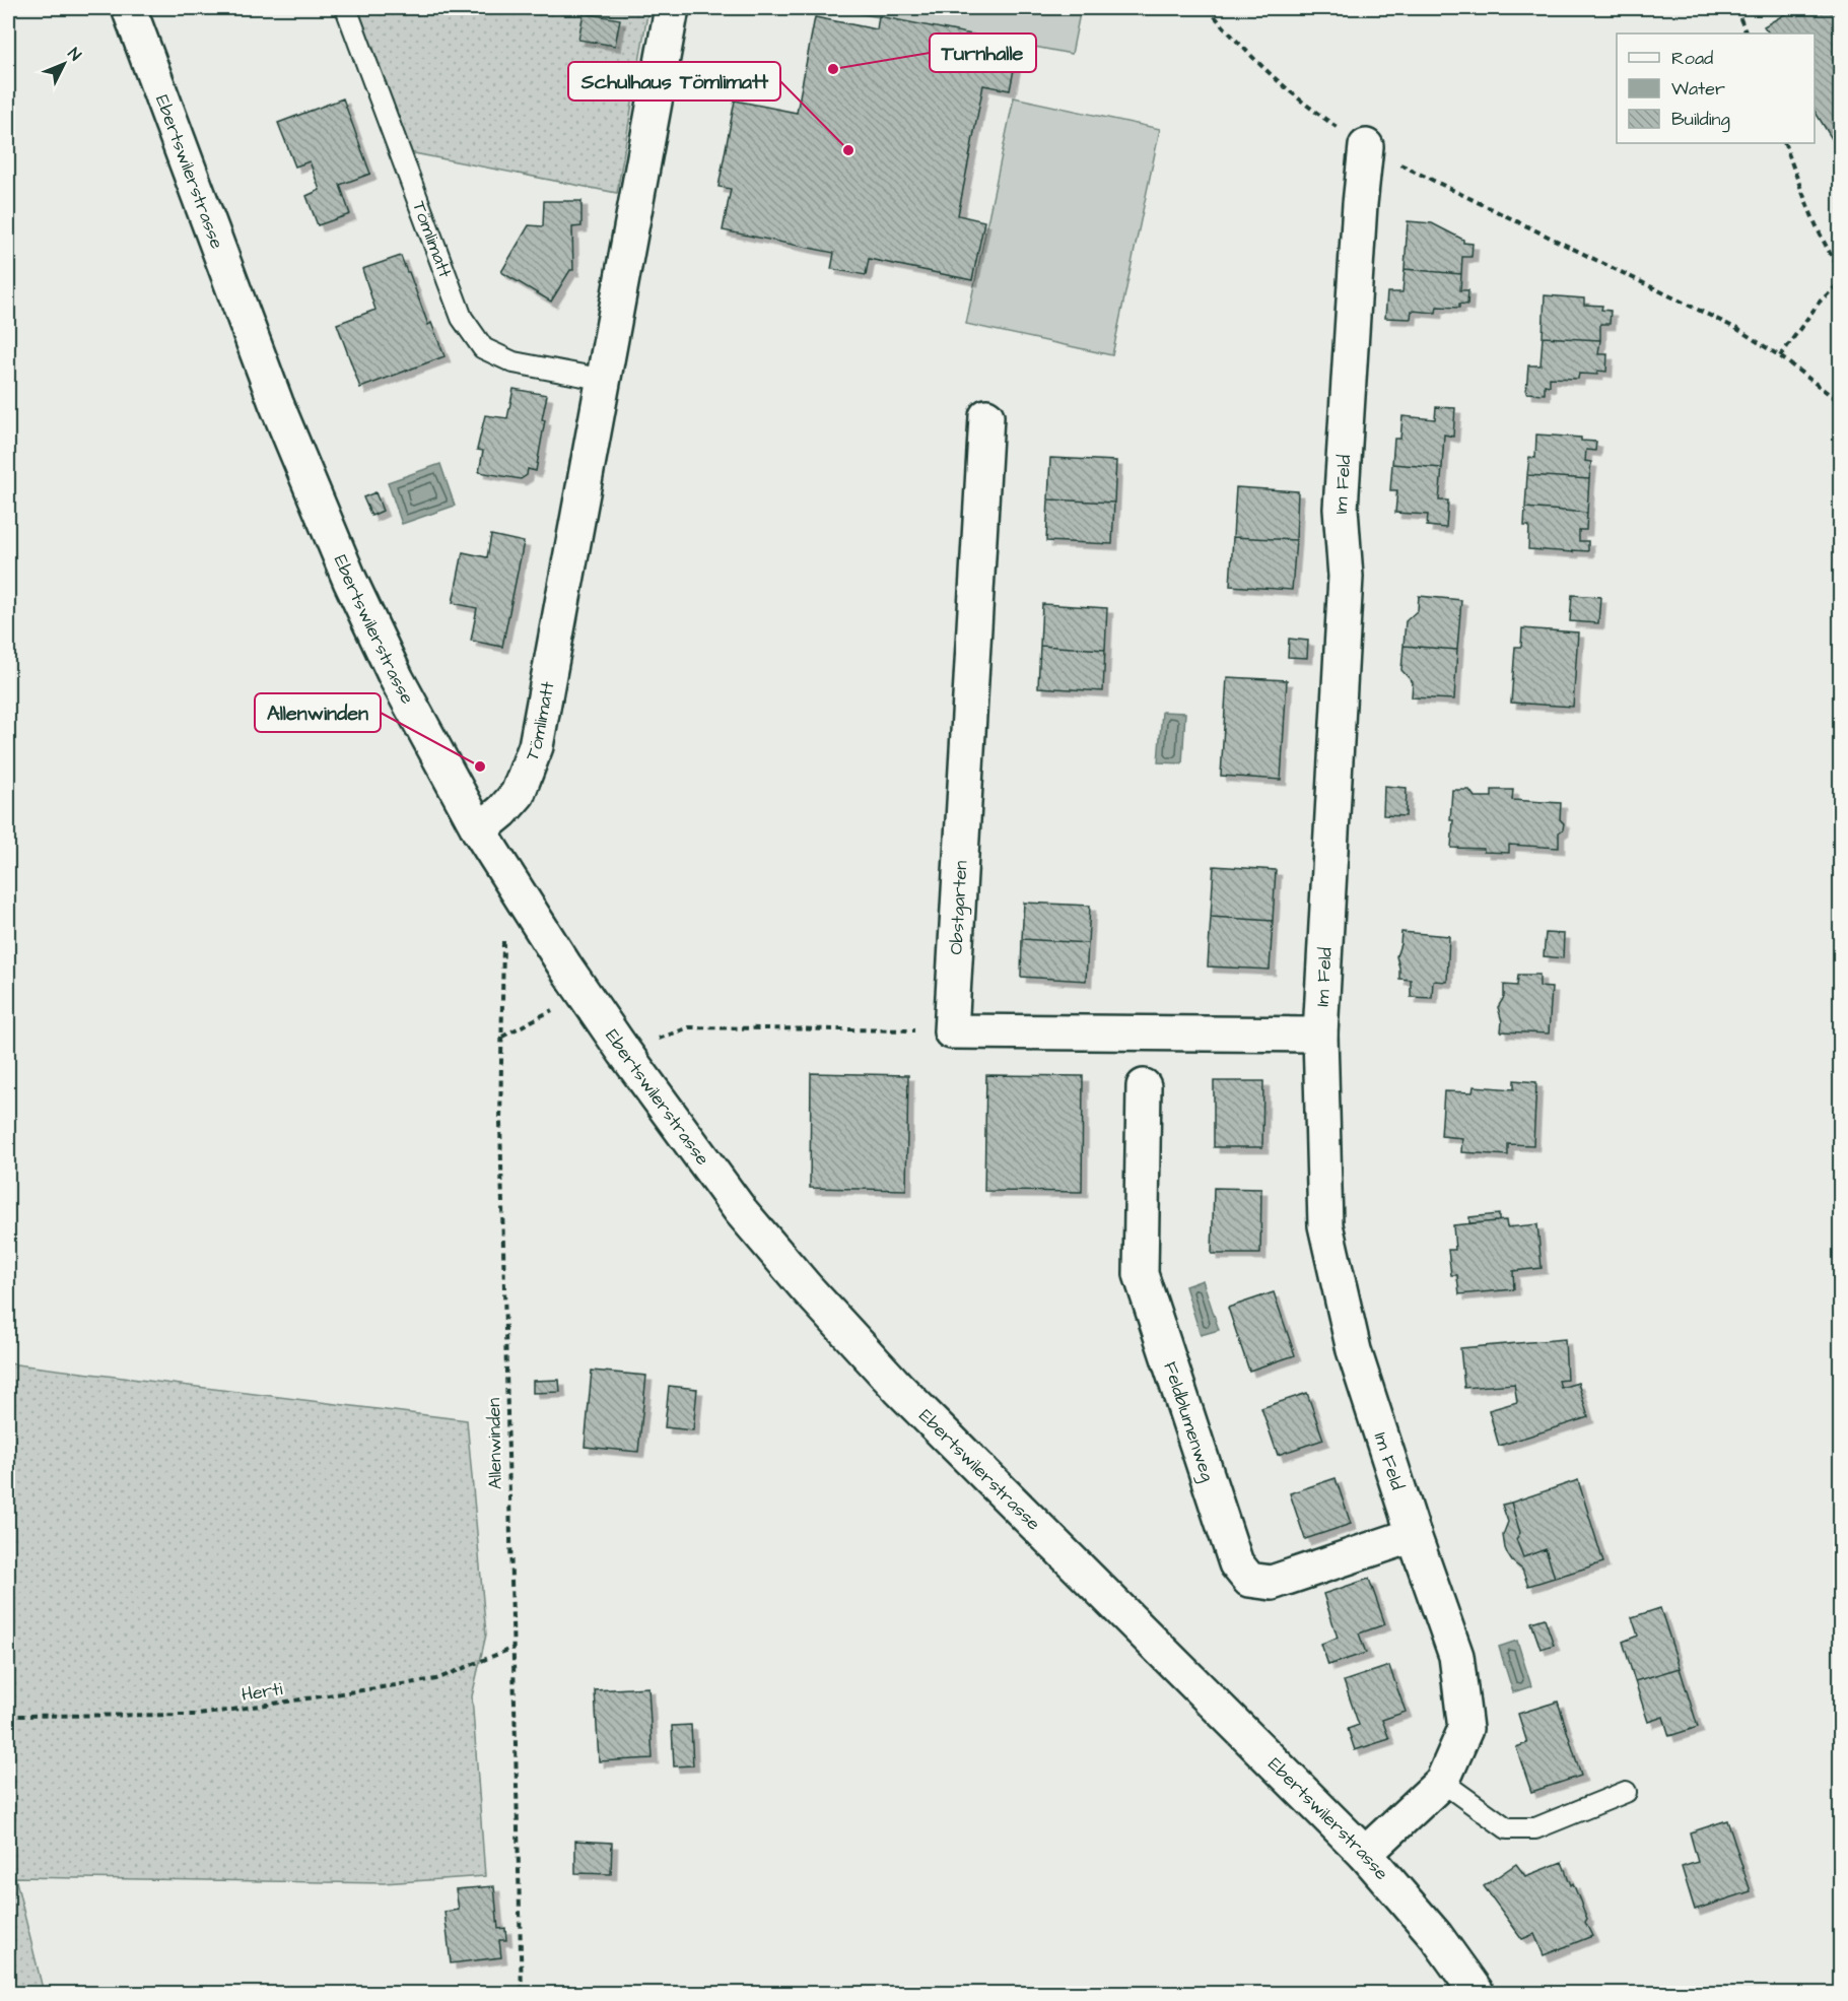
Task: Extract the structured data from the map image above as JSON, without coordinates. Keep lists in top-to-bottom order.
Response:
{
  "streets": {
    "street": [
      "Ebertswilerstrasse",
      "Tömlimatt",
      "Im Feld",
      "Obstgarten",
      "Feldblumenweg"
    ],
    "path": ["Allenwinden", "Herti"]
  },
  "crossings": [
    ["Ebertswilerstrasse", "Tömlimatt"],
    ["Ebertswilerstrasse", "Im Feld"],
    ["Ebertswilerstrasse", "Allenwinden"],
    ["Im Feld", "Feldblumenweg"],
    ["Allenwinden", "Herti"]
  ],
  "places": ["Turnhalle", "Schulhaus Tömlimatt", "Allenwinden"],
  "legend": ["Road", "Water", "Building"],
  "north": "top right"
}
